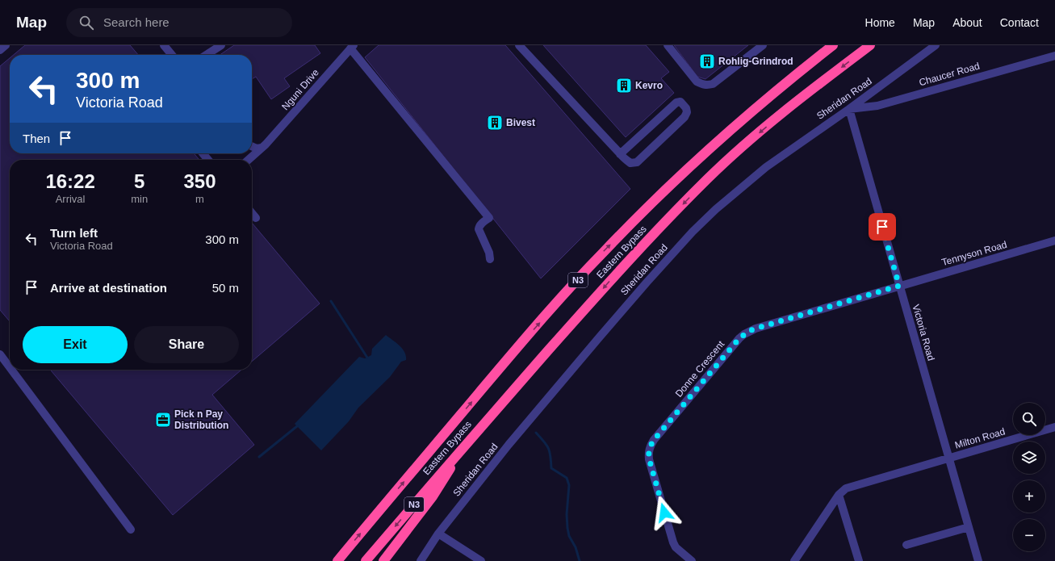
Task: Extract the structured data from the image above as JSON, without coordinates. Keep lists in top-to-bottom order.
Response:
{
  "streets": {
    "highway": ["Eastern Bypass", "N3"],
    "street": [
      "Chaucer Road",
      "Nguni Drive",
      "Sheridan Road",
      "Tennyson Road",
      "Victoria Road",
      "Donne Crescent",
      "Milton Road"
    ]
  },
  "crossings": [
    ["Chaucer Road", "Sheridan Road"],
    ["Chaucer Road", "Victoria Road"],
    ["Sheridan Road", "Victoria Road"],
    ["Tennyson Road", "Victoria Road"],
    ["Tennyson Road", "Donne Crescent"],
    ["Victoria Road", "Donne Crescent"],
    ["Victoria Road", "Milton Road"]
  ],
  "places": {
    "building": ["Rohlig-Grindrod", "Kevro", "Bivest"],
    "office": ["Pick n Pay Distribution"]
  },
  "page": {
    "header": "Map",
    "search": "Search here",
    "nav": [
      "Home",
      "Map",
      "About",
      "Contact"
    ],
    "turn": ["300 m", "Victoria Road"],
    "then": "Then",
    "eta": [
      "16:22",
      "Arrival",
      "5",
      "min",
      "350",
      "m"
    ],
    "list": [
      {
        "name": "Turn left",
        "note": "Victoria Road",
        "value": "300 m"
      },
      {
        "name": "Arrive at destination",
        "value": "50 m"
      }
    ],
    "buttons": ["Exit", "Share"],
    "map_buttons": ["+", "−"]
  }
}
